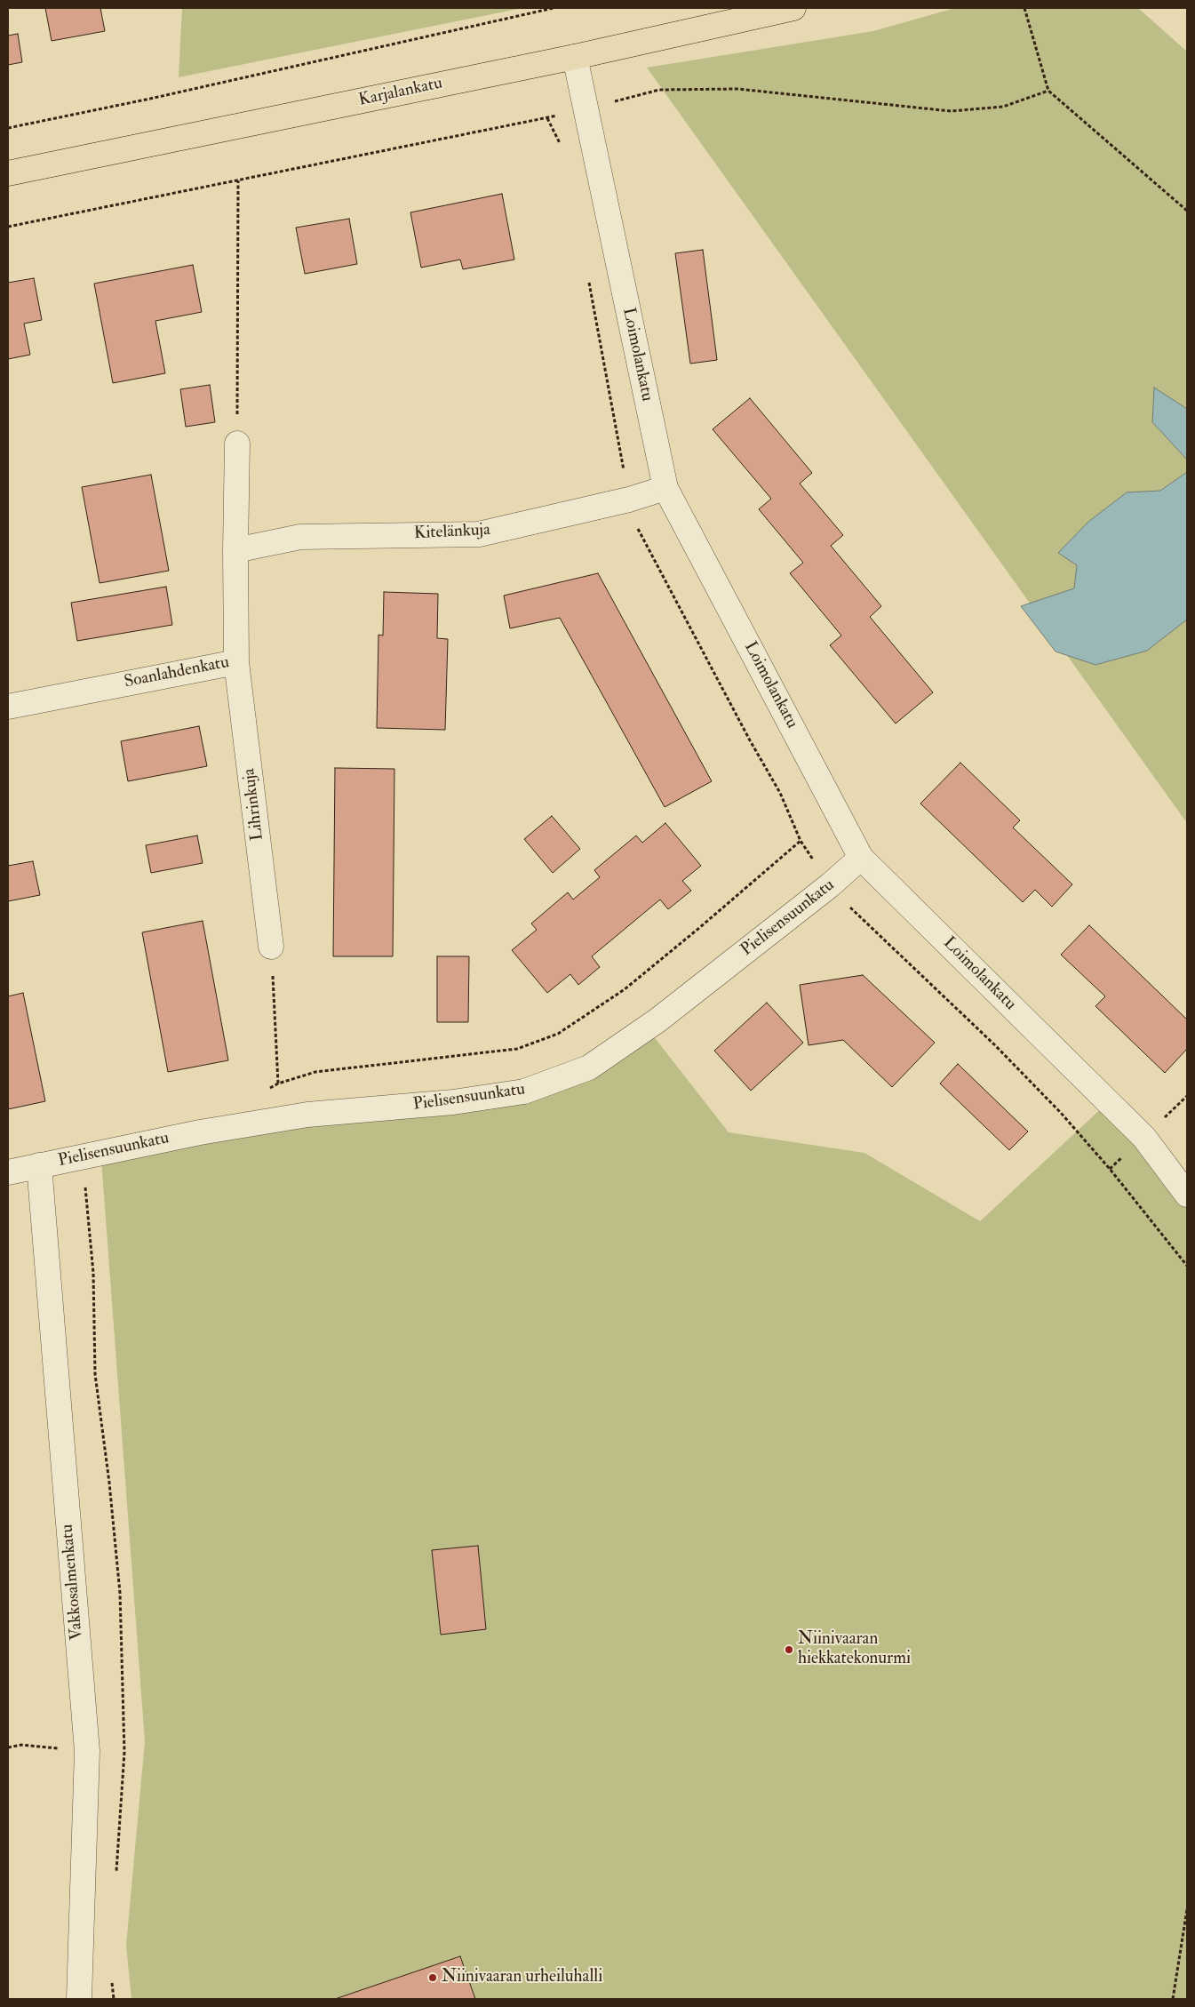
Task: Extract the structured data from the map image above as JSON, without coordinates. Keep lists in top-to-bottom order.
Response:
{
  "streets": {
    "main road": ["Karjalankatu"],
    "street": [
      "Loimolankatu",
      "Kitelänkuja",
      "Soanlahdenkatu",
      "Lihrinkuja",
      "Pielisensuunkatu",
      "Vakkosalmenkatu"
    ]
  },
  "crossings": [
    ["Karjalankatu", "Loimolankatu"],
    ["Loimolankatu", "Kitelänkuja"],
    ["Loimolankatu", "Pielisensuunkatu"],
    ["Kitelänkuja", "Soanlahdenkatu"],
    ["Soanlahdenkatu", "Lihrinkuja"],
    ["Pielisensuunkatu", "Vakkosalmenkatu"]
  ],
  "places": ["Niinivaaran hiekkatekonurmi", "Niinivaaran urheiluhalli"]
}
